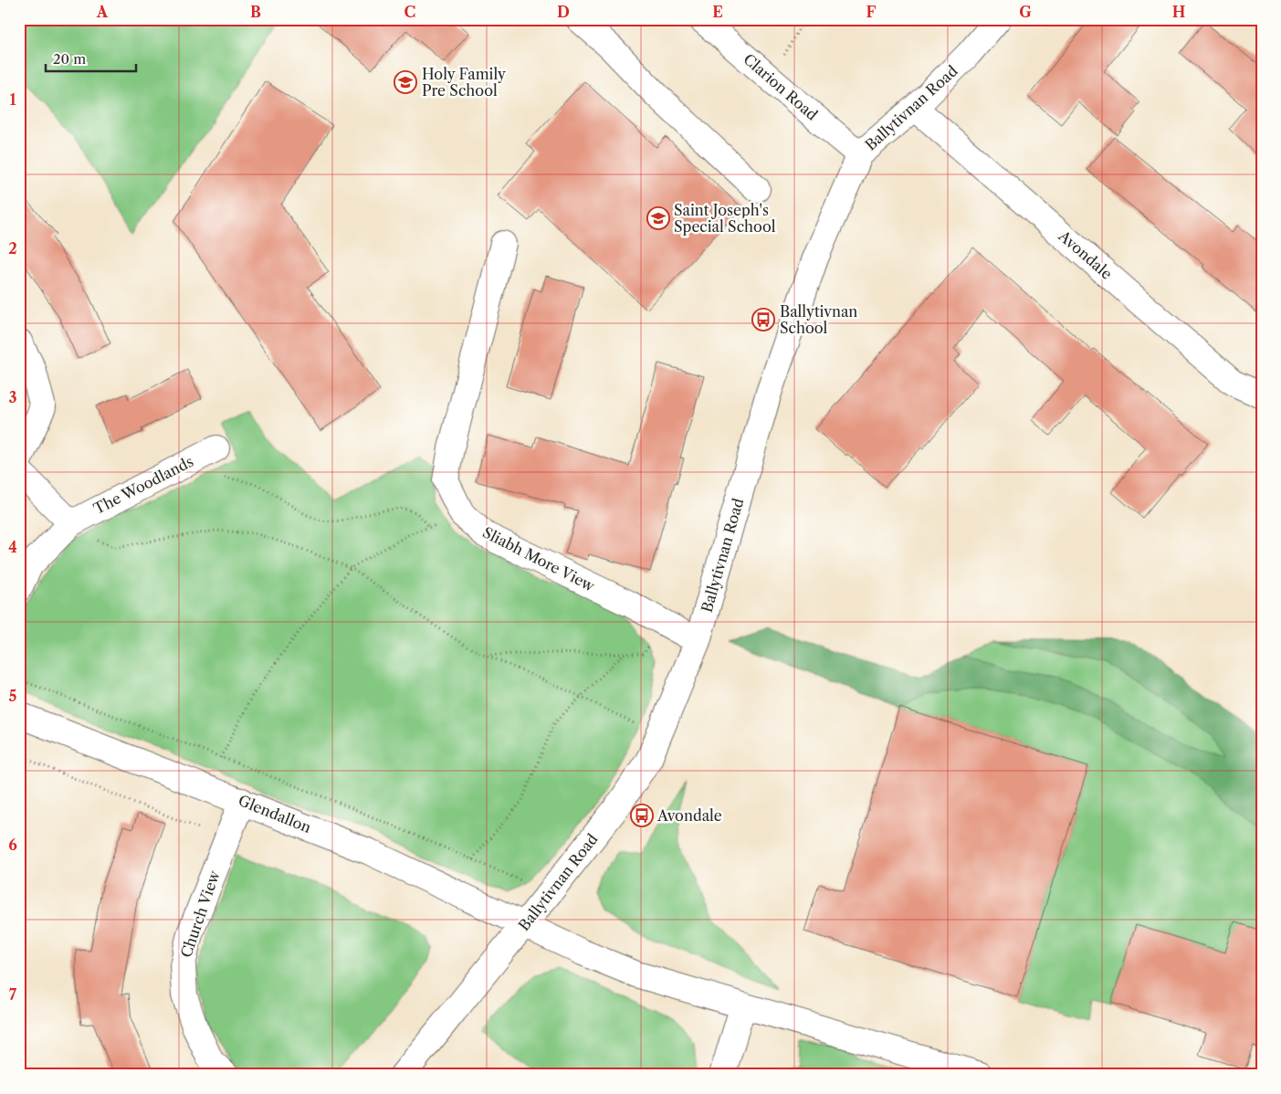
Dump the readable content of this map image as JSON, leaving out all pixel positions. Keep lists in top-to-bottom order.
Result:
{
  "streets": {
    "street": [
      "Clarion Road",
      "Ballytivnan Road",
      "Avondale",
      "The Woodlands",
      "Sliabh More View",
      "Glendallon",
      "Church View"
    ]
  },
  "crossings": [
    ["Clarion Road", "Ballytivnan Road"],
    ["Ballytivnan Road", "Avondale"],
    ["Ballytivnan Road", "Sliabh More View"],
    ["Ballytivnan Road", "Glendallon"],
    ["Glendallon", "Church View"]
  ],
  "places": {
    "school or university": ["Holy Family Pre School", "Saint Joseph's Special School"],
    "bus stop": ["Ballytivnan School", "Avondale"]
  },
  "scale_bar": "20 m",
  "grid": {
    "columns": [
      "A",
      "B",
      "C",
      "D",
      "E",
      "F",
      "G",
      "H"
    ],
    "rows": [
      "1",
      "2",
      "3",
      "4",
      "5",
      "6",
      "7"
    ]
  }
}
